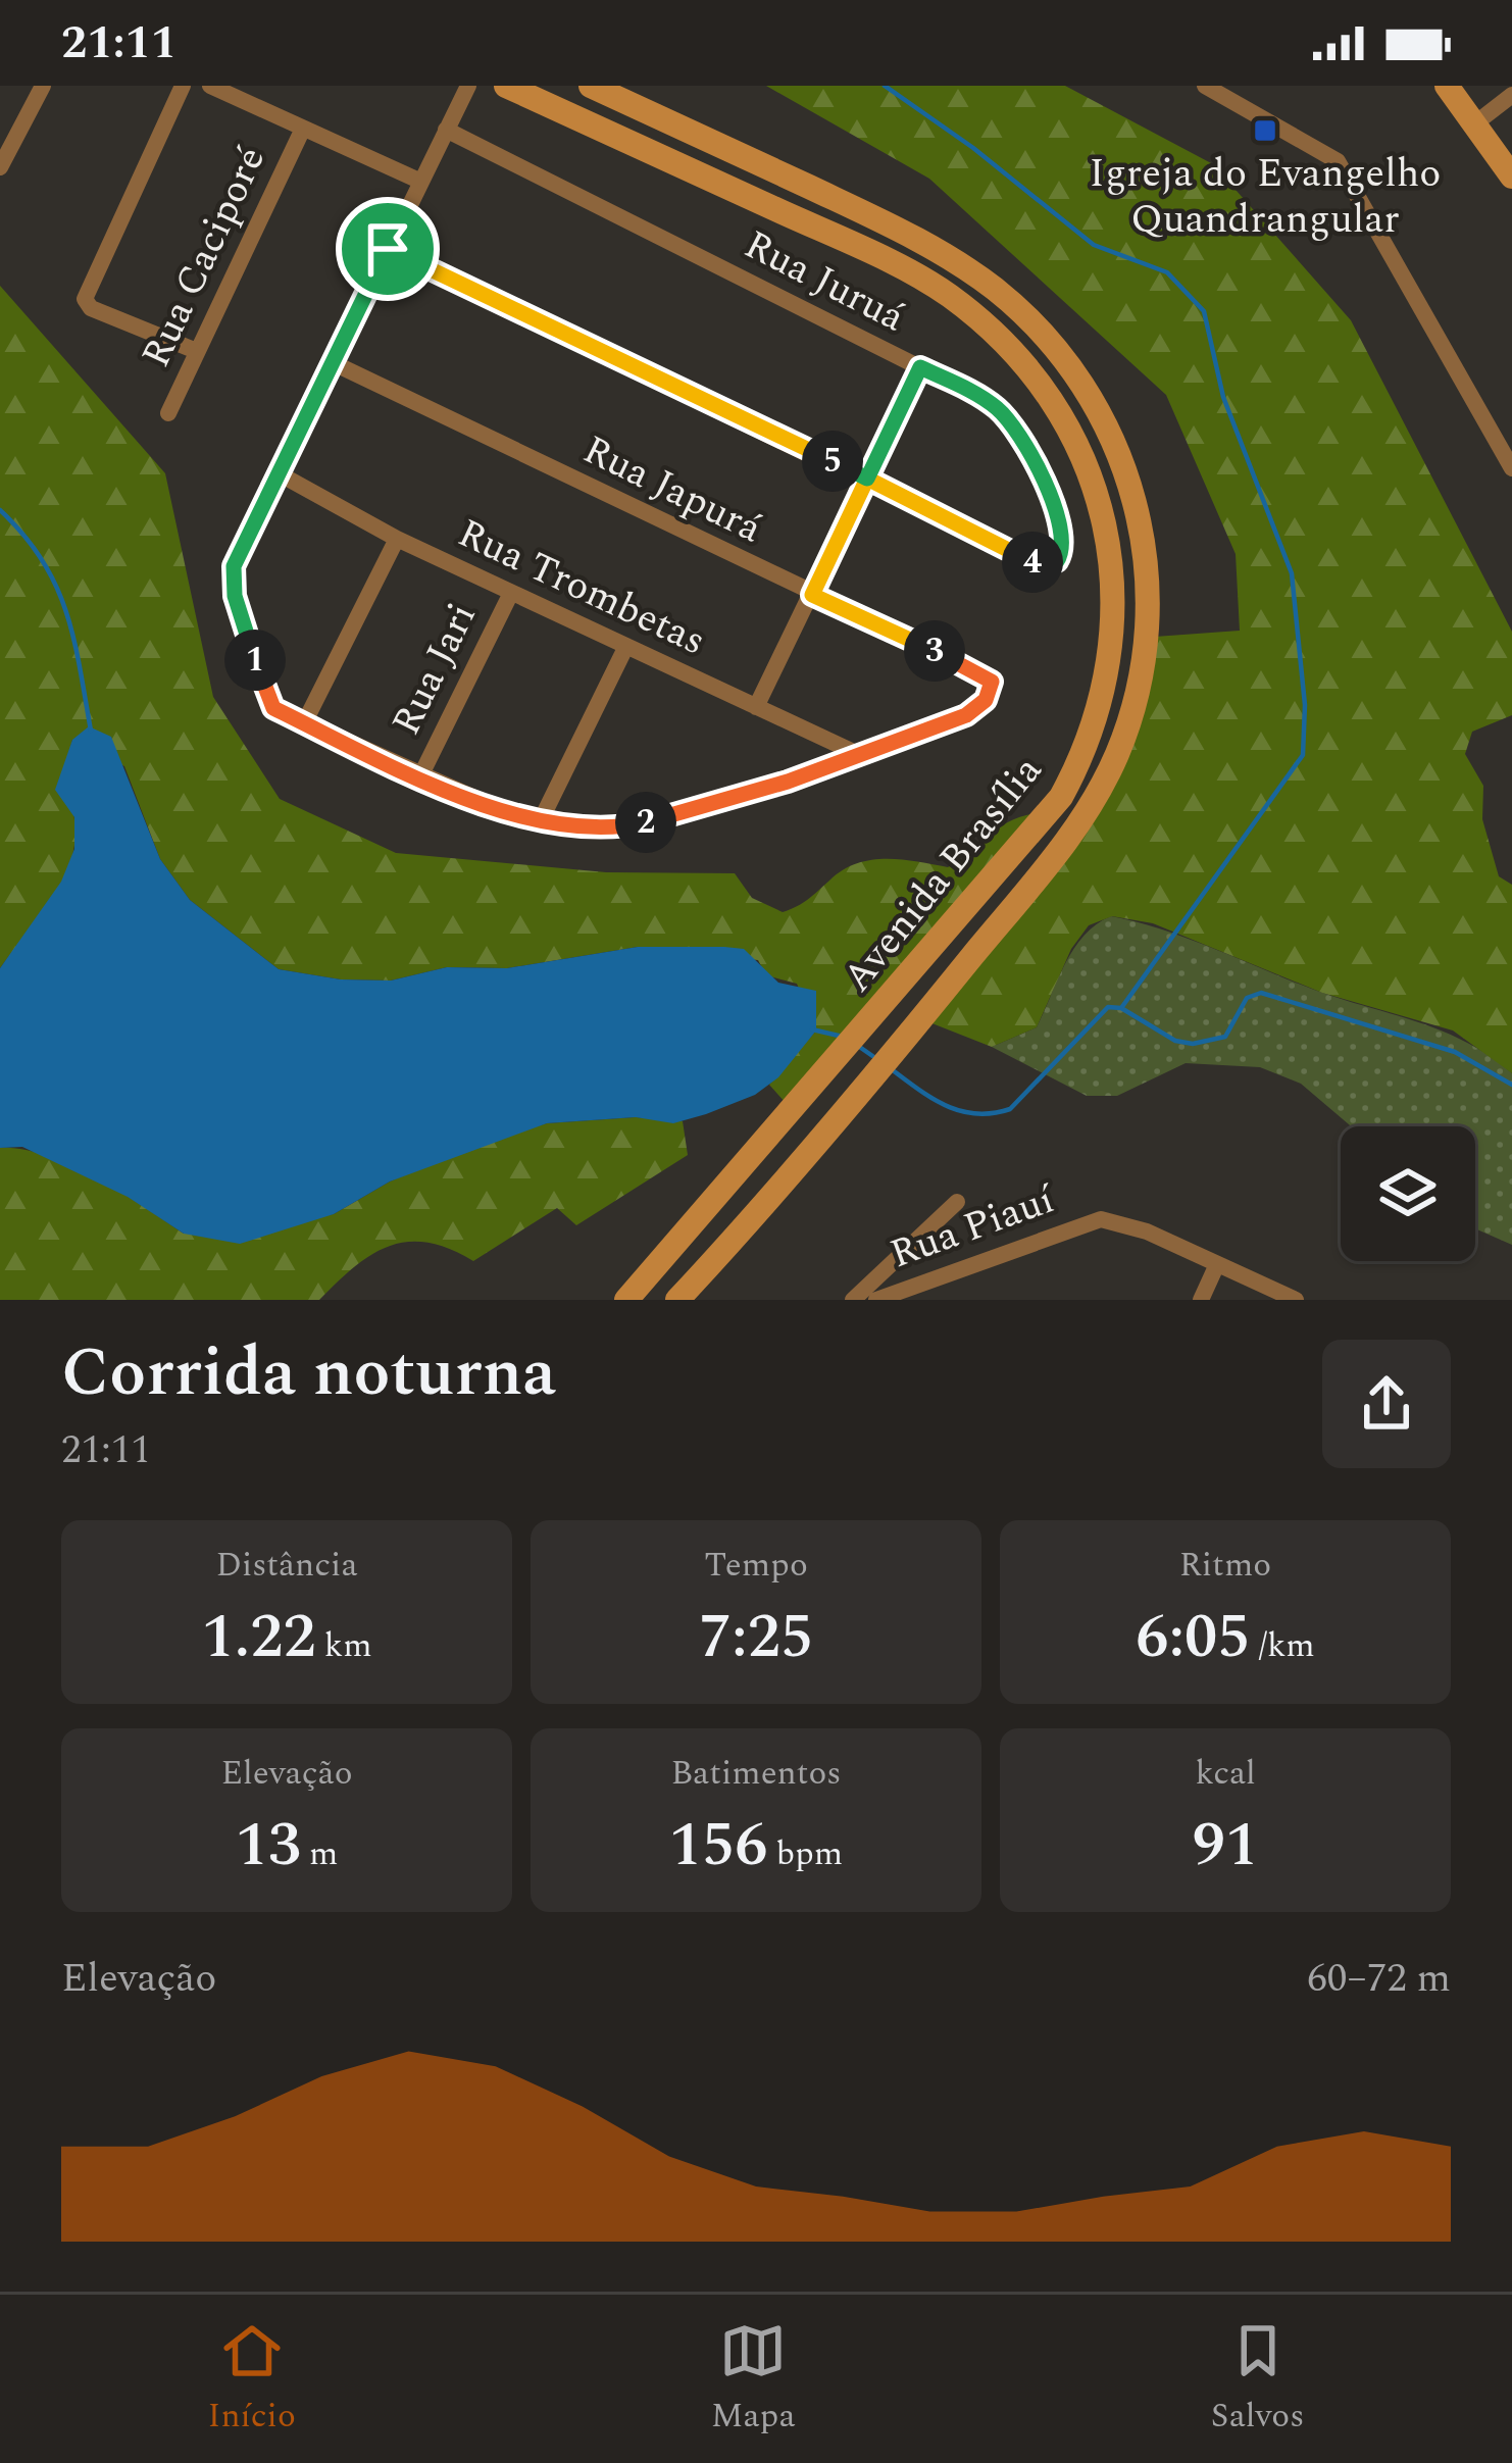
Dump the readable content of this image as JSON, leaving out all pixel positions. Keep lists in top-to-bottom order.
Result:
{
  "streets": {
    "street": [
      "Rua Caciporé",
      "Rua Juruá",
      "Rua Japurá",
      "Rua Trombetas",
      "Rua Jari",
      "Avenida Brasília",
      "Rua Piauí"
    ]
  },
  "crossings": [
    ["Rua Japurá", "Rua Trombetas"],
    ["Rua Trombetas", "Rua Jari"]
  ],
  "places": {
    "transit": ["Igreja do Evangelho Quandrangular"]
  },
  "page": {
    "status": "21:11",
    "pins": [
      "5",
      "4",
      "3",
      "1",
      "2"
    ],
    "heading": ["Corrida noturna", "21:11"],
    "stats": [
      ["Distância", "1.22 km"],
      ["Tempo", "7:25"],
      ["Ritmo", "6:05 /km"],
      ["Elevação", "13 m"],
      ["Batimentos", "156 bpm"],
      ["kcal", "91"]
    ],
    "chart": ["Elevação", "60–72 m"],
    "tabs": ["Início", "Mapa", "Salvos"]
  }
}
